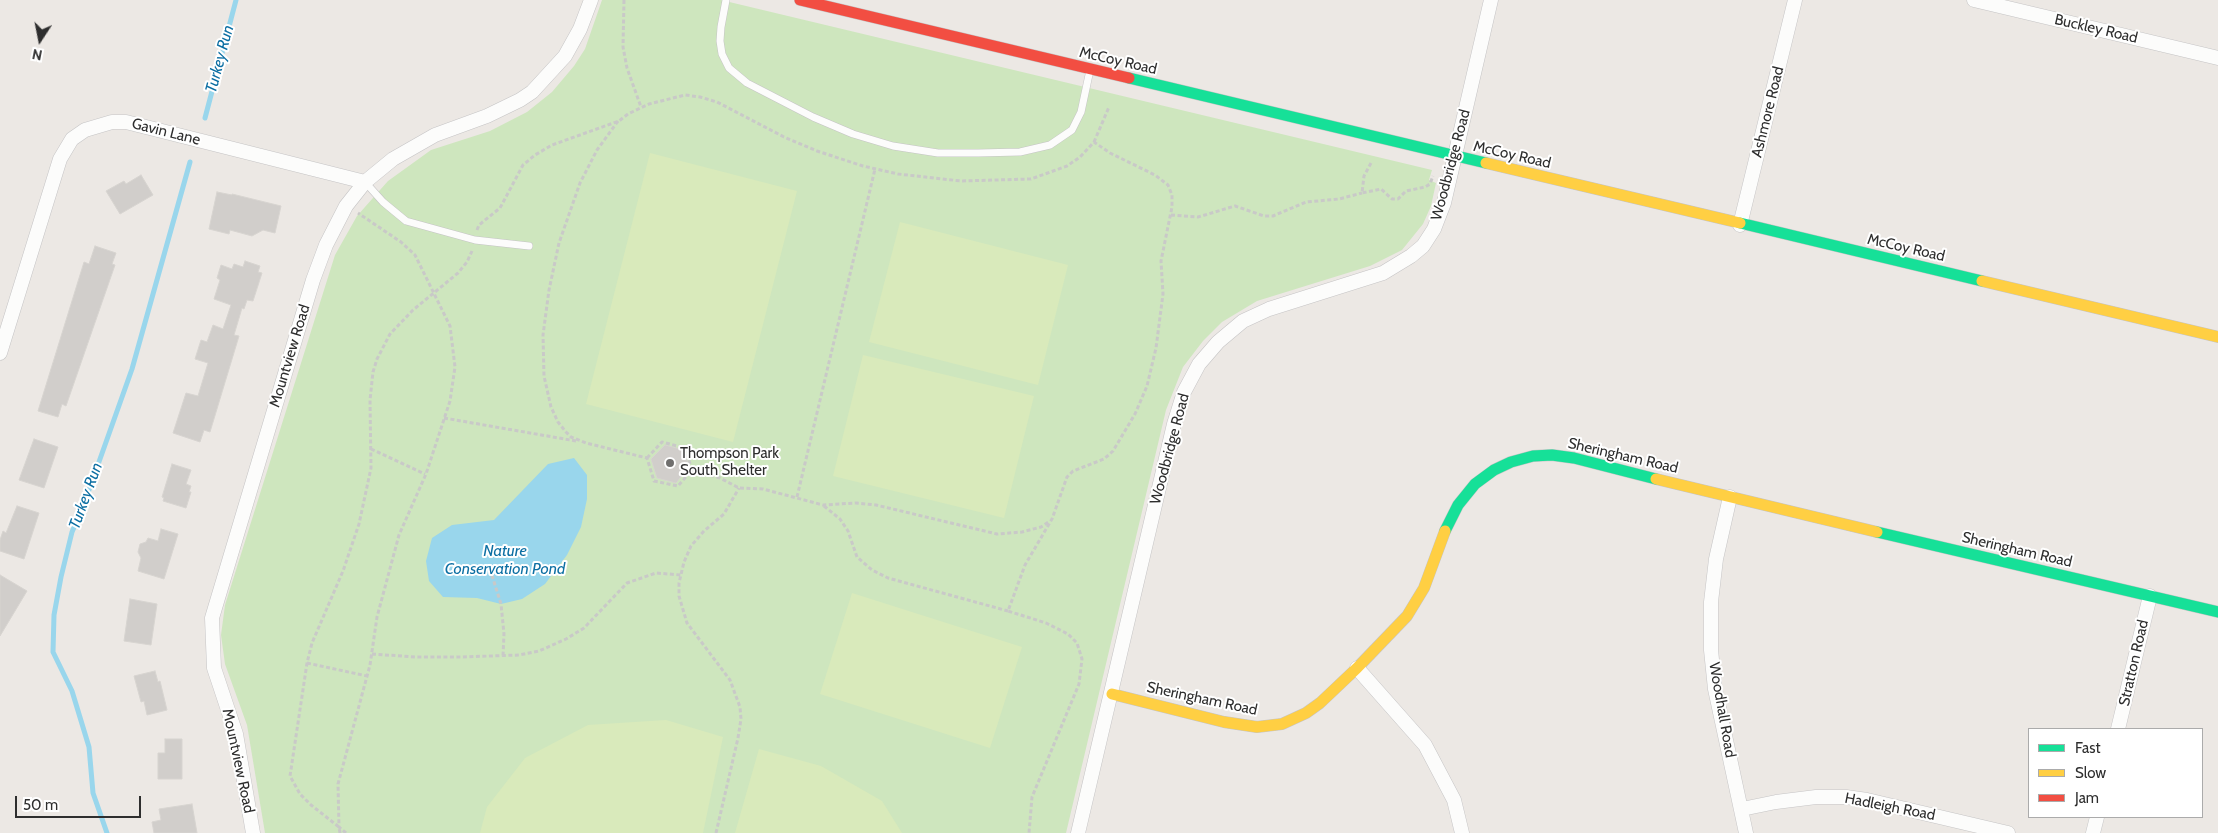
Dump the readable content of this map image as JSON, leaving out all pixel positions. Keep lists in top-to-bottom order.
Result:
{
  "streets": {
    "main road": ["McCoy Road", "Sheringham Road"],
    "street": [
      "Buckley Road",
      "Ashmore Road",
      "Gavin Lane",
      "Woodbridge Road",
      "Mountview Road",
      "Stratton Road",
      "Woodhall Road",
      "Hadleigh Road"
    ]
  },
  "crossings": [
    ["McCoy Road", "Ashmore Road"],
    ["McCoy Road", "Woodbridge Road"],
    ["Gavin Lane", "Mountview Road"],
    ["Woodbridge Road", "Sheringham Road"],
    ["Sheringham Road", "Stratton Road"],
    ["Sheringham Road", "Woodhall Road"],
    ["Woodhall Road", "Hadleigh Road"]
  ],
  "water": ["Turkey Run", "Nature Conservation Pond"],
  "places": ["Thompson Park South Shelter"],
  "legend": ["Fast", "Slow", "Jam"],
  "scale_bar": "50 m",
  "north": "bottom"
}
